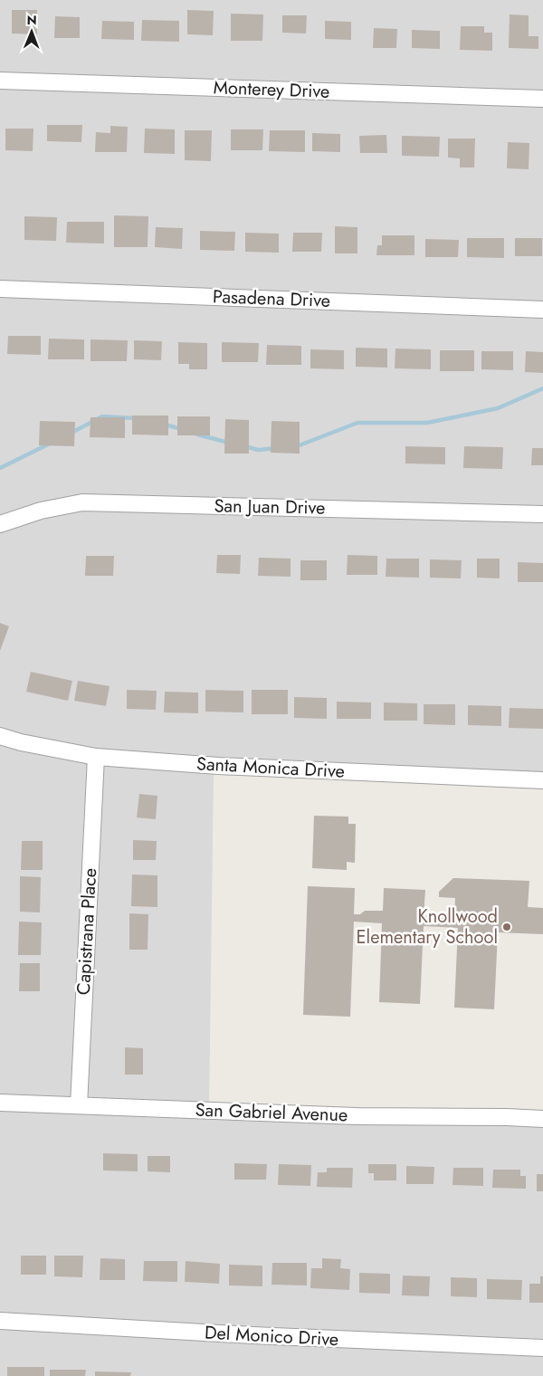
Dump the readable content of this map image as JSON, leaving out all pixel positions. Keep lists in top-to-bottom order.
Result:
{
  "streets": {
    "street": [
      "Monterey Drive",
      "Pasadena Drive",
      "San Juan Drive",
      "Santa Monica Drive",
      "Capistrana Place",
      "San Gabriel Avenue",
      "Del Monico Drive"
    ]
  },
  "crossings": [
    ["Santa Monica Drive", "Capistrana Place"],
    ["Capistrana Place", "San Gabriel Avenue"]
  ],
  "places": ["Knollwood Elementary School"],
  "north": "top"
}
